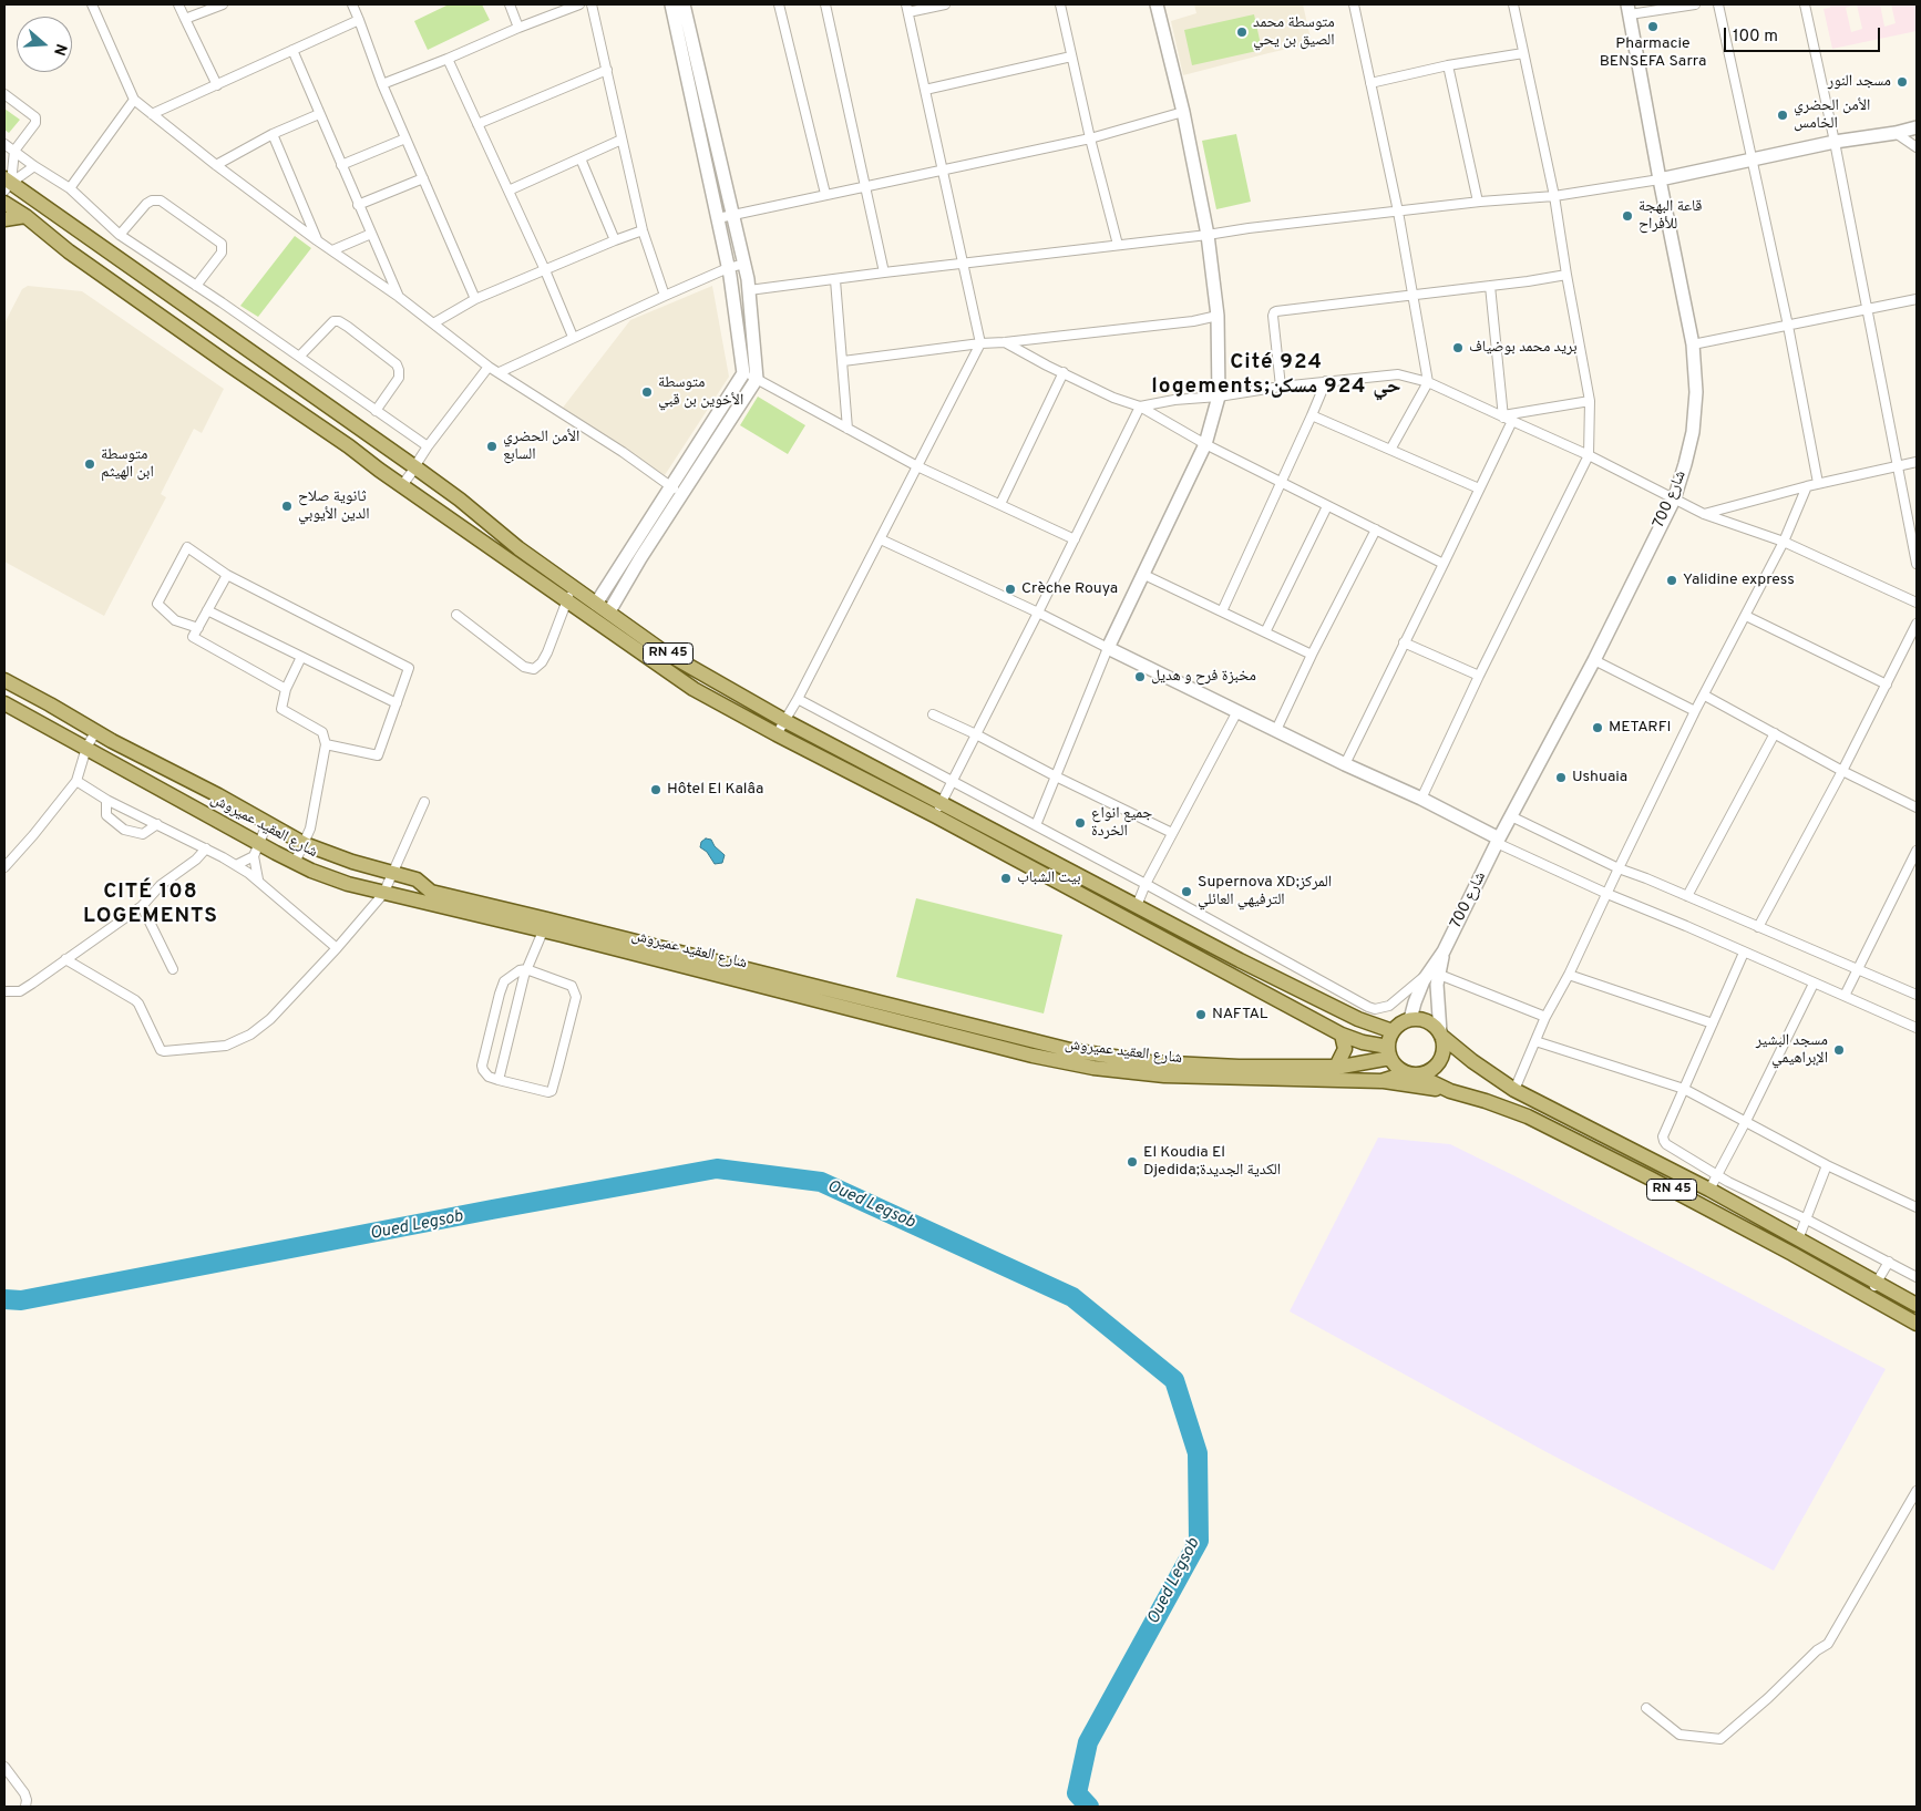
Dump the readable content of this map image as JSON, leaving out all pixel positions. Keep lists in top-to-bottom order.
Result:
{
  "streets": {
    "main road": ["شارع 700", "RN 45", "شارع العقيد عميروش"]
  },
  "crossings": [
    ["RN 45", "شارع العقيد عميروش"]
  ],
  "districts": ["Cité 924 logements;حي 924 مسكن", "CITÉ 108 LOGEMENTS"],
  "water": ["Oued Legsob"],
  "places": [
    "Pharmacie BENSEFA Sarra",
    "متوسطة محمد الصيق بن يحي",
    "مسجد النور",
    "الأمن الحضري الخامس",
    "قاعة البهجة للأفراح",
    "بريد محمد بوضياف",
    "متوسطة الأخوين بن قبي",
    "الأمن الحضري السابع",
    "متوسطة ابن الهيثم",
    "ثانوية صلاح الدين الأيوبي",
    "Yalidine express",
    "Crèche Rouya",
    "مخبزة فرح و هديل",
    "METARFI",
    "Ushuaia",
    "Hôtel El Kalâa",
    "جميع انواع الخردة",
    "بيت الشباب",
    "Supernova XD;المركز الترفيهي العائلي",
    "NAFTAL",
    "مسجد البشير الإبراهيمي",
    "El Koudia El Djedida;الكدية الجديدة"
  ],
  "scale_bar": "100 m",
  "north": "right"
}
